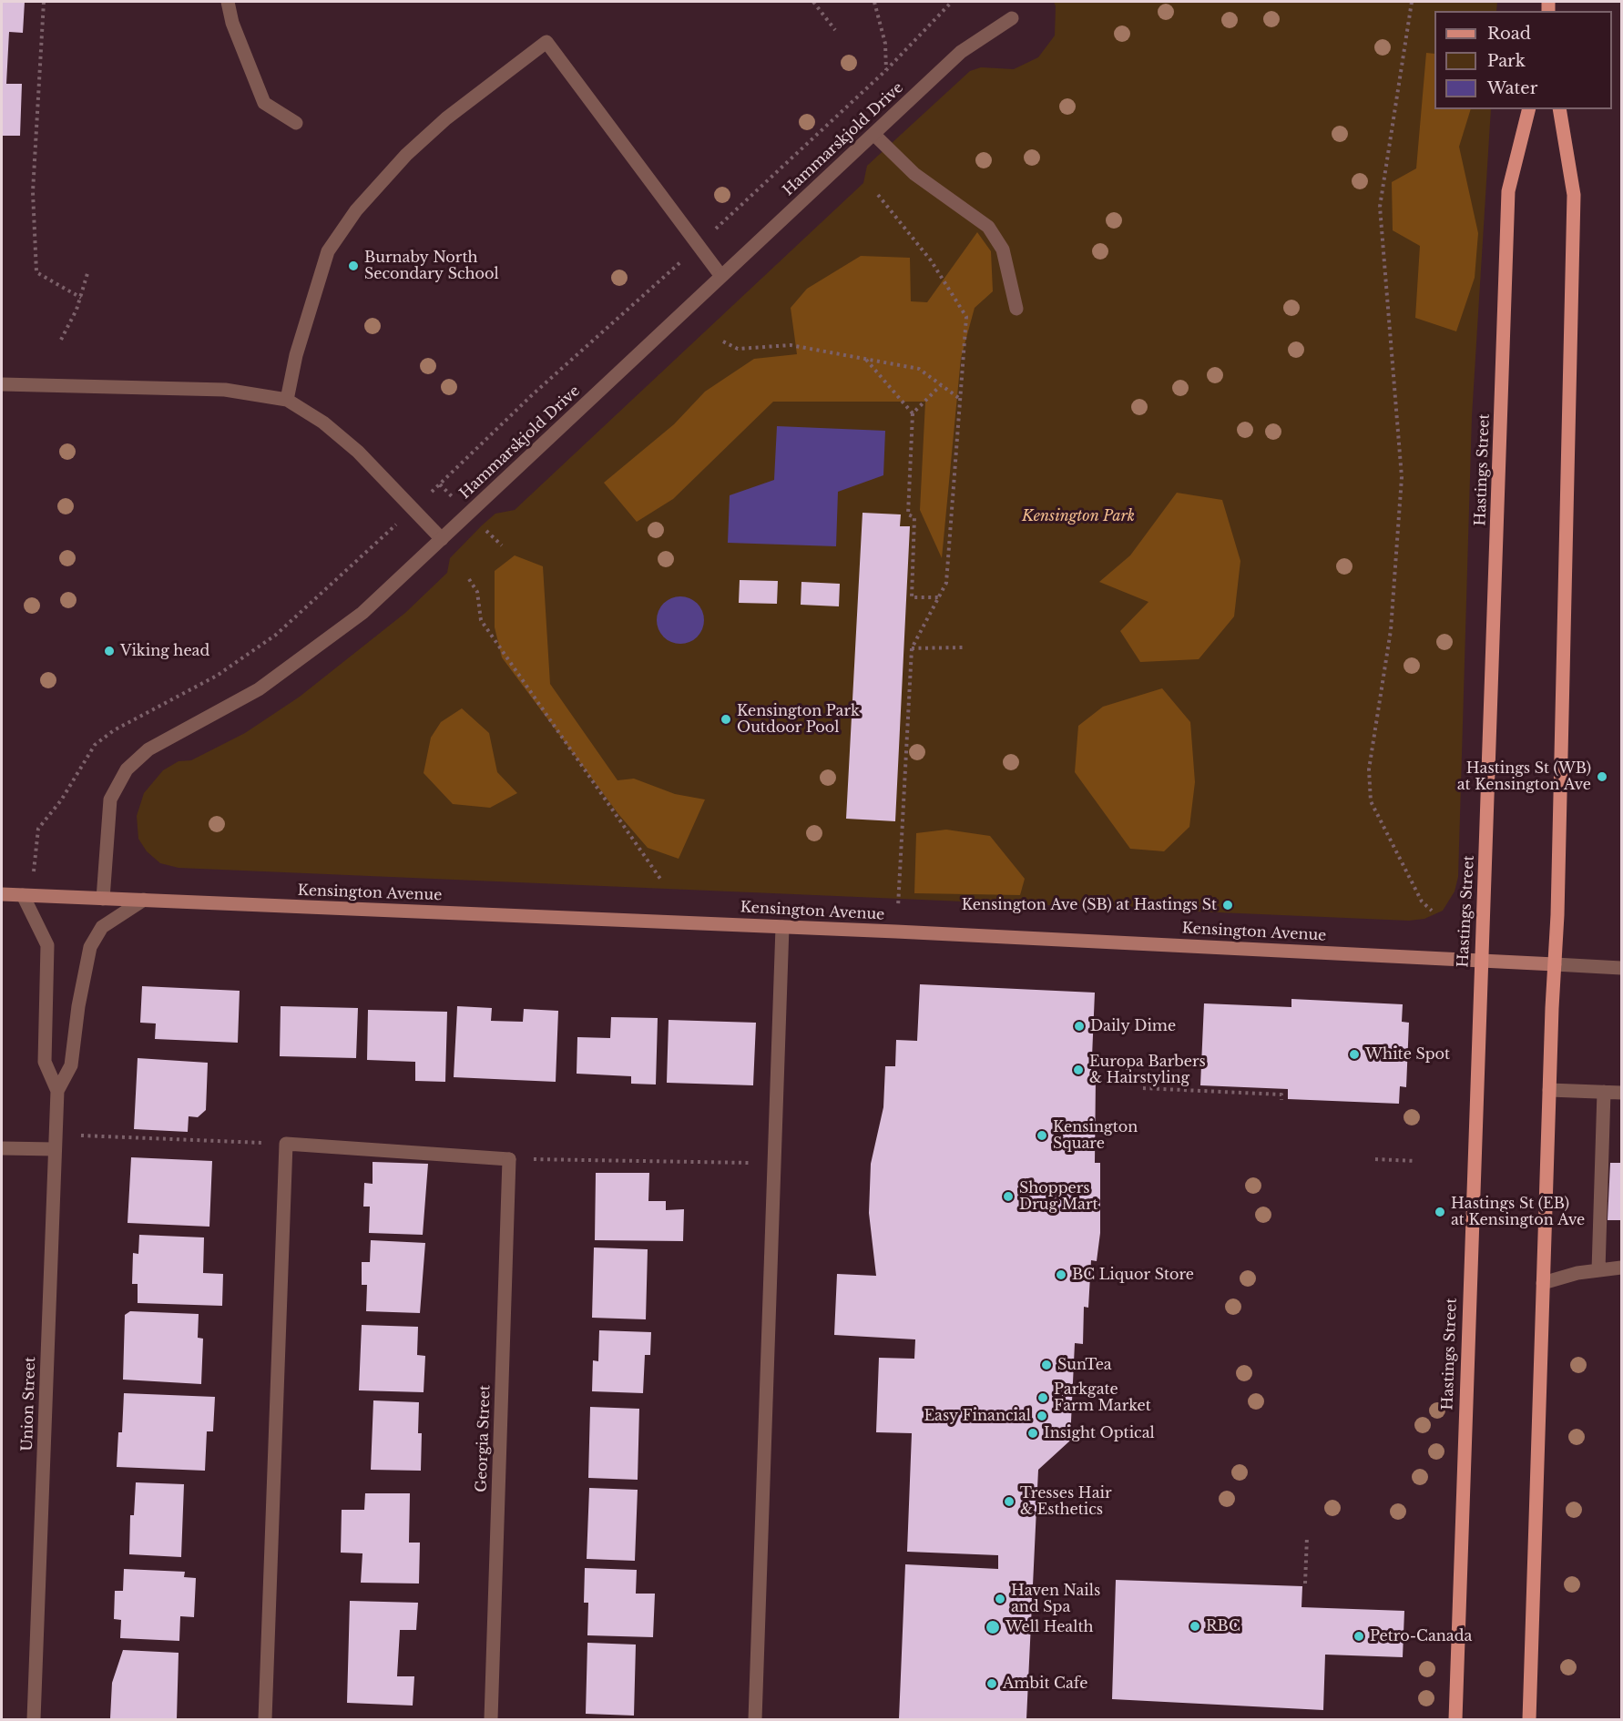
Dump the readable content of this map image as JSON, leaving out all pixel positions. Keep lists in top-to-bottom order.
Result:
{
  "streets": {
    "main road": ["Hastings Street"],
    "street": [
      "Hammarskjold Drive",
      "Kensington Avenue",
      "Union Street",
      "Georgia Street"
    ]
  },
  "crossings": [
    ["Hammarskjold Drive", "Kensington Avenue"],
    ["Hastings Street", "Kensington Avenue"],
    ["Kensington Avenue", "Union Street"]
  ],
  "parks": ["Kensington Park"],
  "places": [
    "Burnaby North Secondary School",
    "Viking head",
    "Kensington Park Outdoor Pool",
    "Hastings St (WB) at Kensington Ave",
    "Kensington Ave (SB) at Hastings St",
    "Daily Dime",
    "White Spot",
    "Europa Barbers & Hairstyling",
    "Kensington Square",
    "Shoppers Drug Mart",
    "Hastings St (EB) at Kensington Ave",
    "BC Liquor Store",
    "SunTea",
    "Parkgate Farm Market",
    "Easy Financial",
    "Insight Optical",
    "Tresses Hair & Esthetics",
    "Haven Nails and Spa",
    "RBC",
    "Well Health",
    "Petro-Canada",
    "Ambit Cafe"
  ],
  "legend": ["Road", "Park", "Water"]
}
